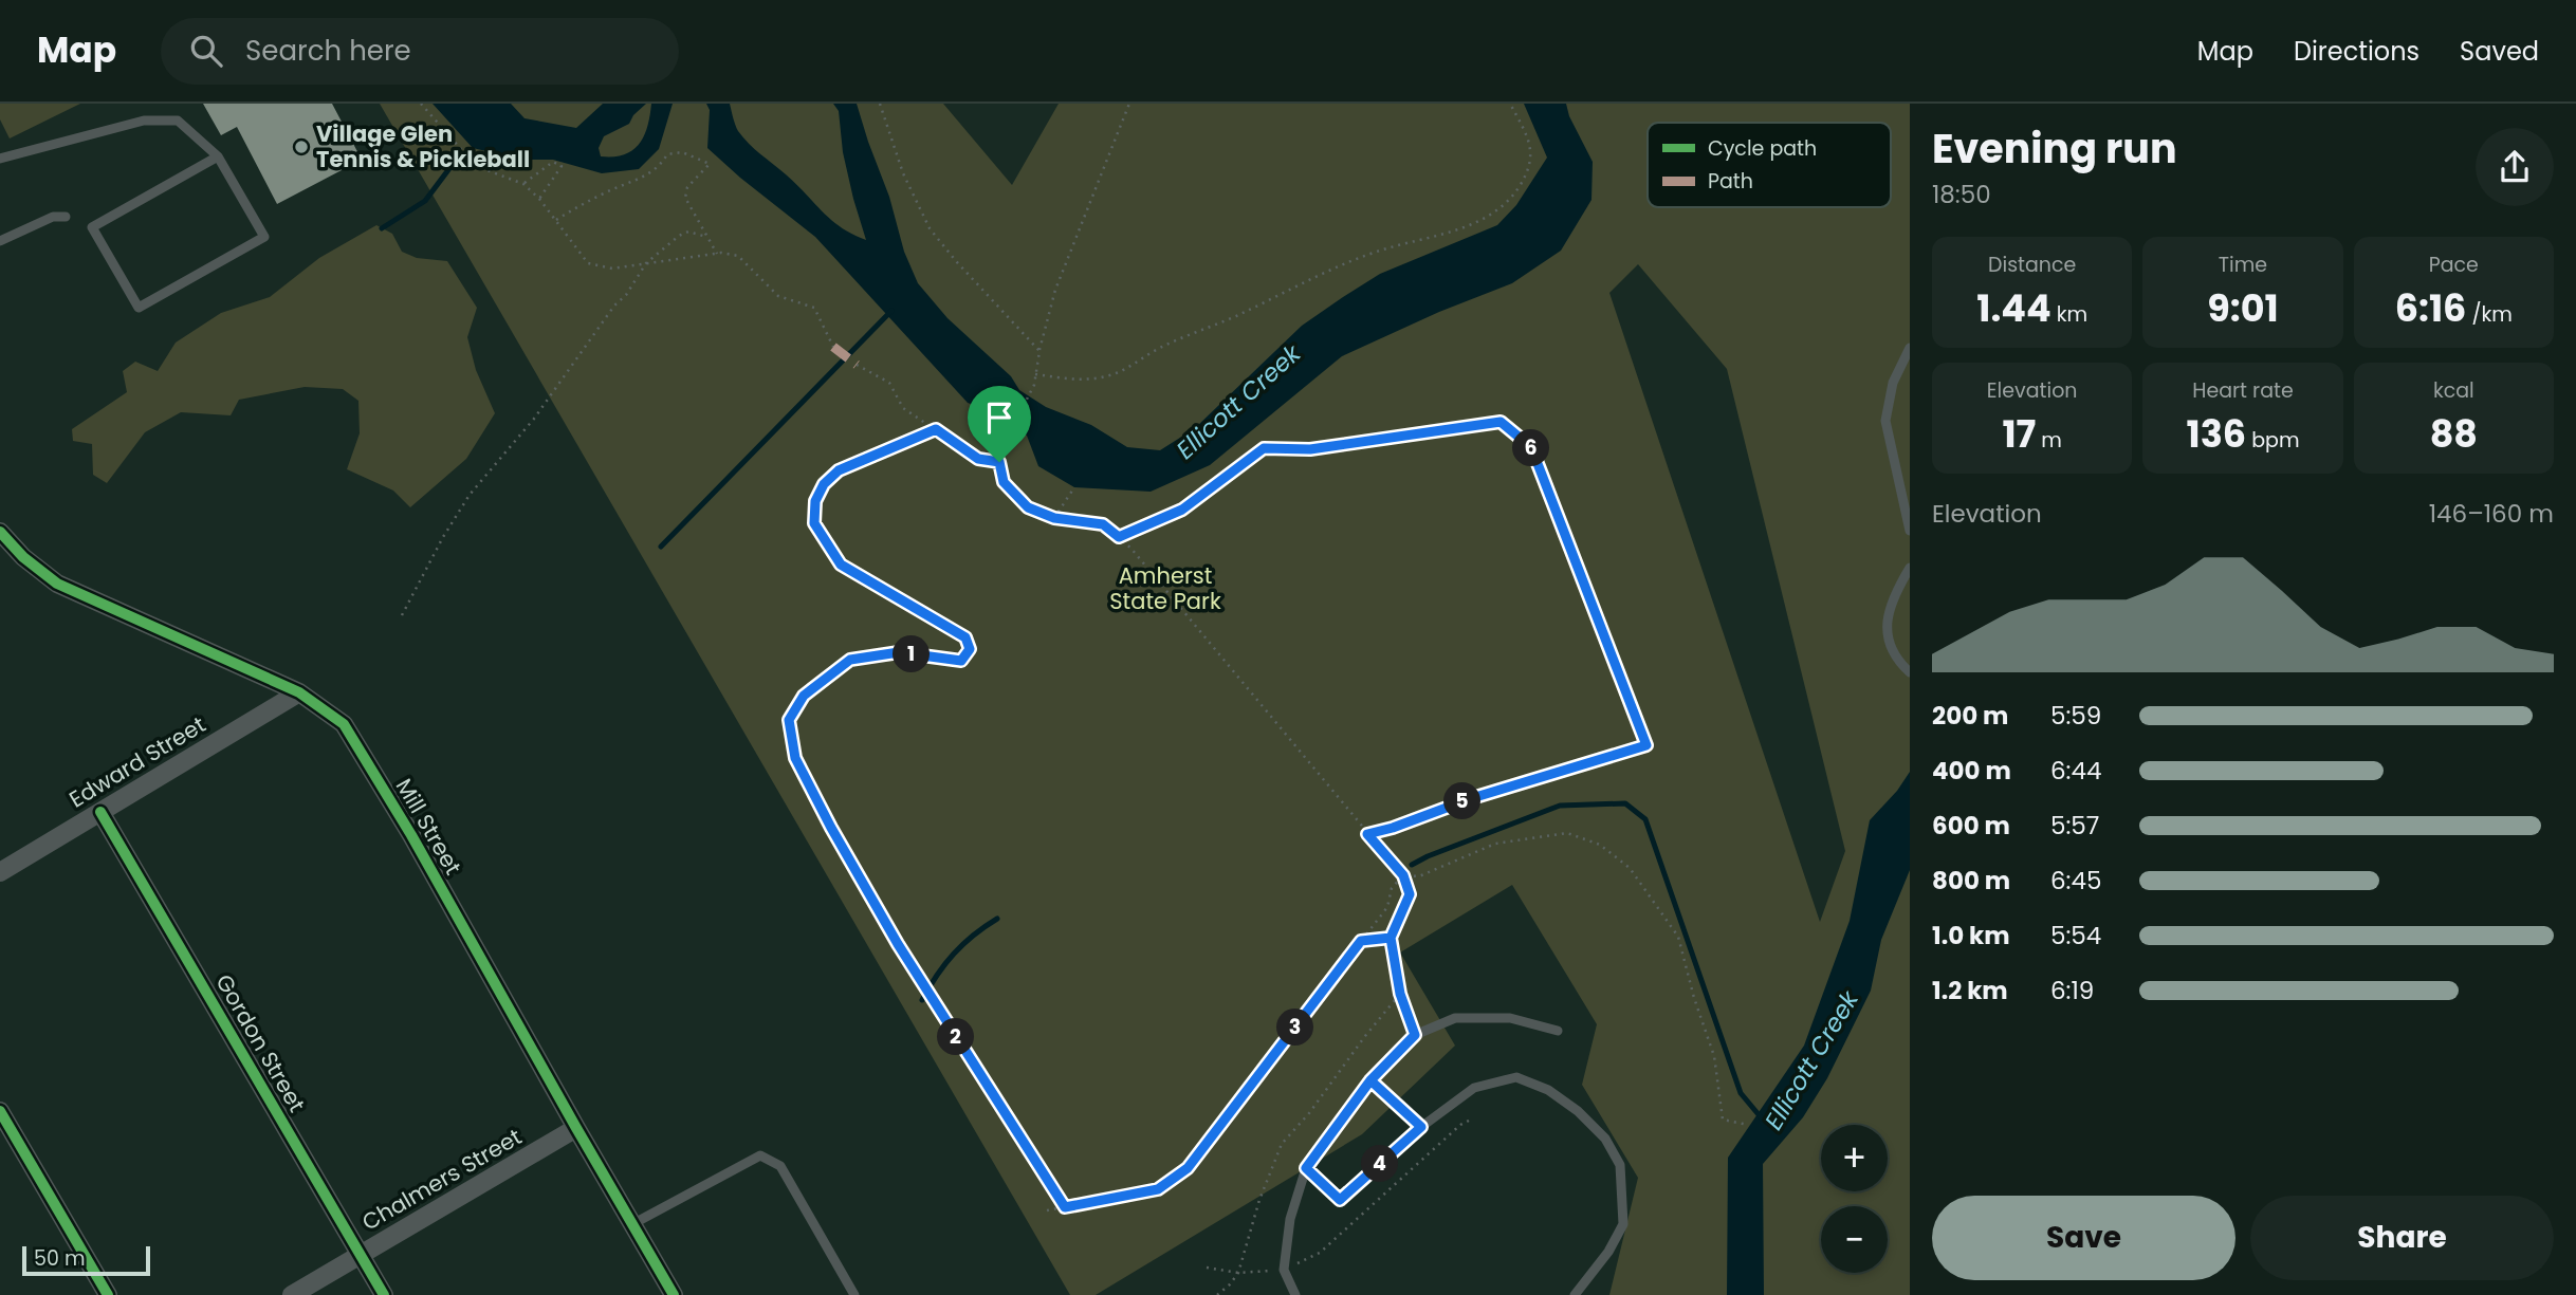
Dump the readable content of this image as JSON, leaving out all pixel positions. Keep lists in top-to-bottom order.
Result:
{
  "streets": {
    "street": [
      "Edward Street",
      "Mill Street",
      "Gordon Street",
      "Chalmers Street"
    ]
  },
  "crossings": [
    ["Edward Street", "Mill Street"],
    ["Edward Street", "Gordon Street"],
    ["Mill Street", "Chalmers Street"],
    ["Gordon Street", "Chalmers Street"]
  ],
  "water": ["Ellicott Creek"],
  "parks": ["Amherst State Park"],
  "places": ["Village Glen Tennis & Pickleball"],
  "legend": ["Cycle path", "Path"],
  "scale_bar": "50 m",
  "page": {
    "header": "Map",
    "search": "Search here",
    "nav": ["Map", "Directions", "Saved"],
    "heading": ["Evening run", "18:50"],
    "stats": [
      ["Distance", "1.44 km"],
      ["Time", "9:01"],
      ["Pace", "6:16 /km"],
      ["Elevation", "17 m"],
      ["Heart rate", "136 bpm"],
      ["kcal", "88"]
    ],
    "pins": [
      "6",
      "1",
      "5",
      "3",
      "2",
      "4"
    ],
    "chart": ["Elevation", "146–160 m"],
    "list": [
      {
        "name": "200 m",
        "note": "5:59"
      },
      {
        "name": "400 m",
        "note": "6:44"
      },
      {
        "name": "600 m",
        "note": "5:57"
      },
      {
        "name": "800 m",
        "note": "6:45"
      },
      {
        "name": "1.0 km",
        "note": "5:54"
      },
      {
        "name": "1.2 km",
        "note": "6:19"
      }
    ],
    "map_buttons": ["+", "−"],
    "buttons": ["Save", "Share"],
    "scale": "50 m"
  }
}
